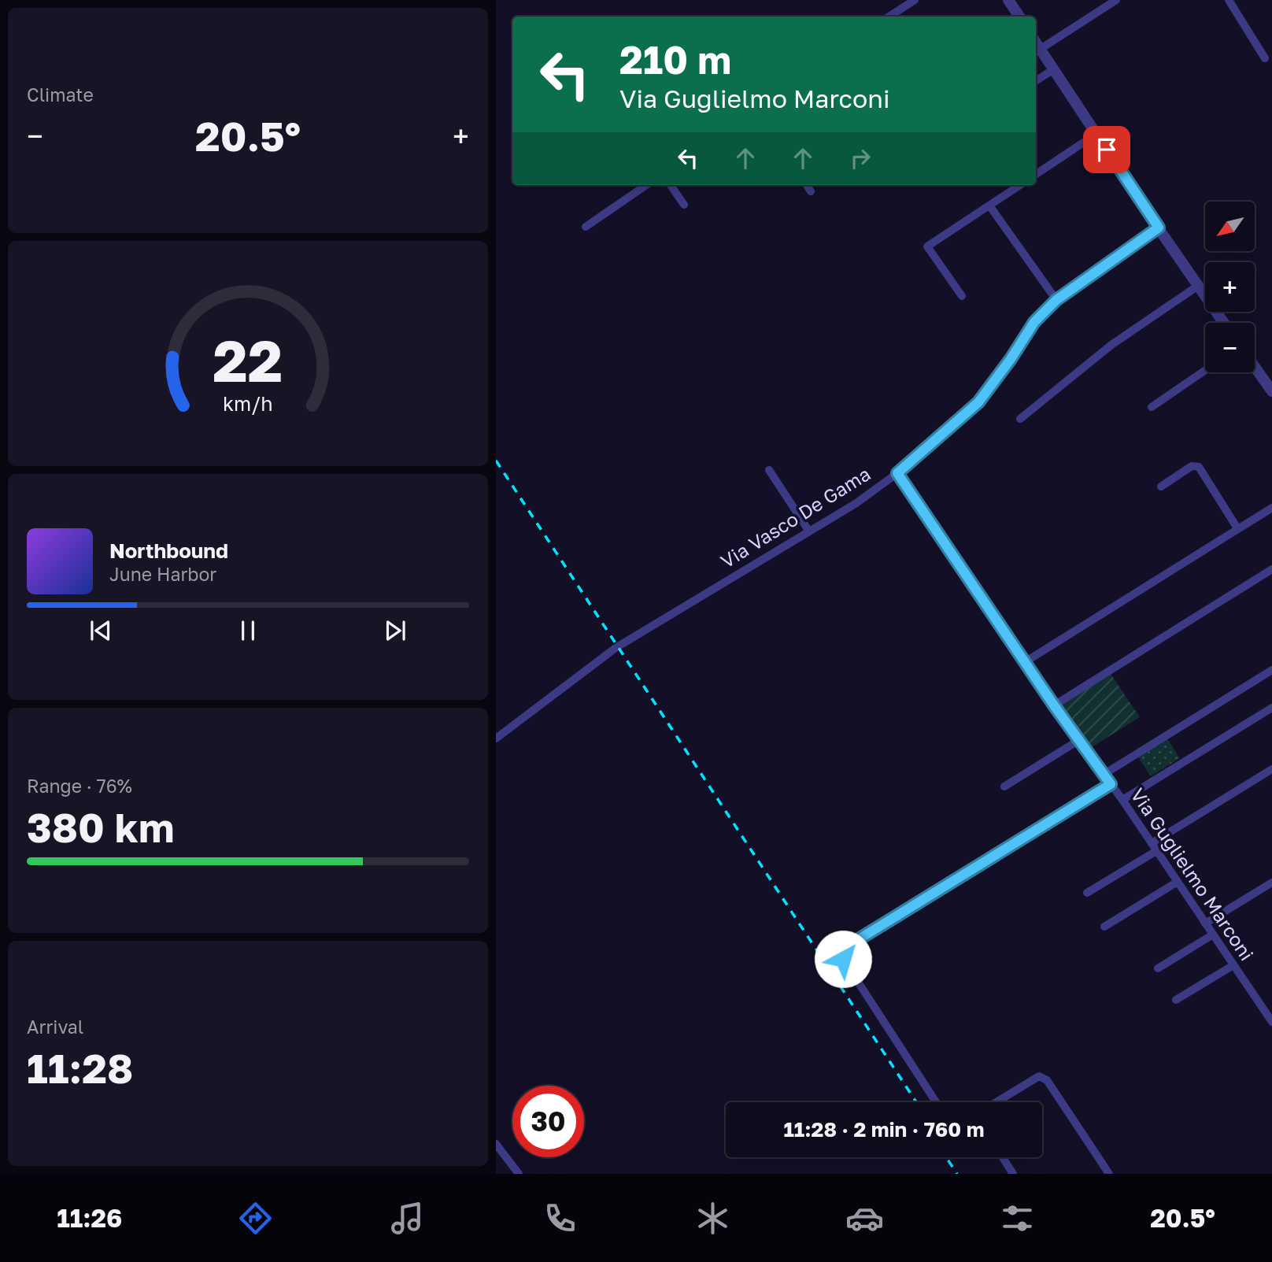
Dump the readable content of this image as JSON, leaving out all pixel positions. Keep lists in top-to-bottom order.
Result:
{
  "streets": {
    "street": ["Via Vasco De Gama", "Via Guglielmo Marconi"]
  },
  "crossings": [
    ["Via Vasco De Gama", "Via Guglielmo Marconi"]
  ],
  "north": "bottom left",
  "page": {
    "tile": [
      "Climate",
      ["Range · 76%", "380 km"],
      ["Arrival", "11:28"]
    ],
    "turn": ["210 m", "Via Guglielmo Marconi"],
    "heat": ["−", "20.5°", "+"],
    "map_buttons": ["+", "−"],
    "song": ["Northbound", "June Harbor"],
    "limit": "30",
    "trip": "11:28 · 2 min · 760 m",
    "tabs": ["11:26", "20.5°"],
    "gauge": ["22", "km/h"]
  }
}
